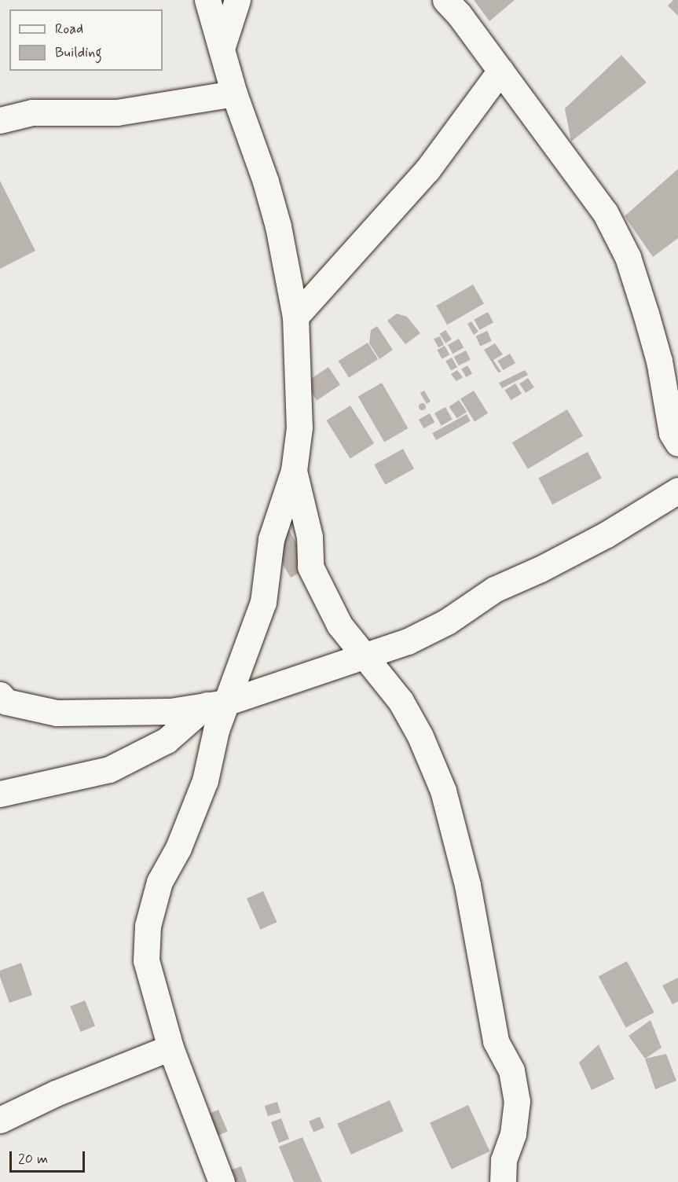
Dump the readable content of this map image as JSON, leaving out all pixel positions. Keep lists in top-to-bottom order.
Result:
{
  "legend": ["Road", "Building"],
  "scale_bar": "20 m"
}
